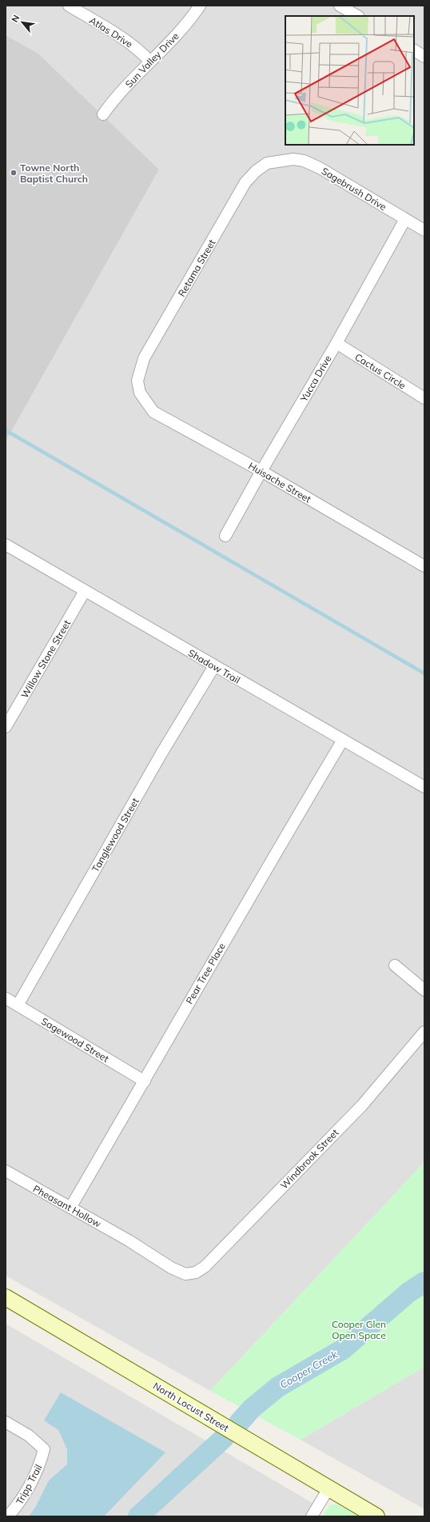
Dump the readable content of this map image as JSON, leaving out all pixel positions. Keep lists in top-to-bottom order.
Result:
{
  "streets": {
    "main road": ["North Locust Street"],
    "street": [
      "Atlas Drive",
      "Sun Valley Drive",
      "Sagebrush Drive",
      "Retama Street",
      "Cactus Circle",
      "Yucca Drive",
      "Huisache Street",
      "Willow Stone Street",
      "Shadow Trail",
      "Tanglewood Street",
      "Pear Tree Place",
      "Sagewood Street",
      "Windbrook Street",
      "Pheasant Hollow",
      "Tripp Trail"
    ]
  },
  "crossings": [
    ["Atlas Drive", "Sun Valley Drive"],
    ["Sagebrush Drive", "Retama Street"],
    ["Sagebrush Drive", "Yucca Drive"],
    ["Retama Street", "Huisache Street"],
    ["Cactus Circle", "Yucca Drive"],
    ["Yucca Drive", "Huisache Street"],
    ["Willow Stone Street", "Shadow Trail"],
    ["Shadow Trail", "Tanglewood Street"],
    ["Shadow Trail", "Pear Tree Place"],
    ["Tanglewood Street", "Sagewood Street"],
    ["Pear Tree Place", "Sagewood Street"],
    ["Pear Tree Place", "Pheasant Hollow"],
    ["Windbrook Street", "Pheasant Hollow"]
  ],
  "water": ["Cooper Creek"],
  "parks": ["Cooper Glen Open Space"],
  "places": ["Towne North Baptist Church"],
  "north": "top left"
}
